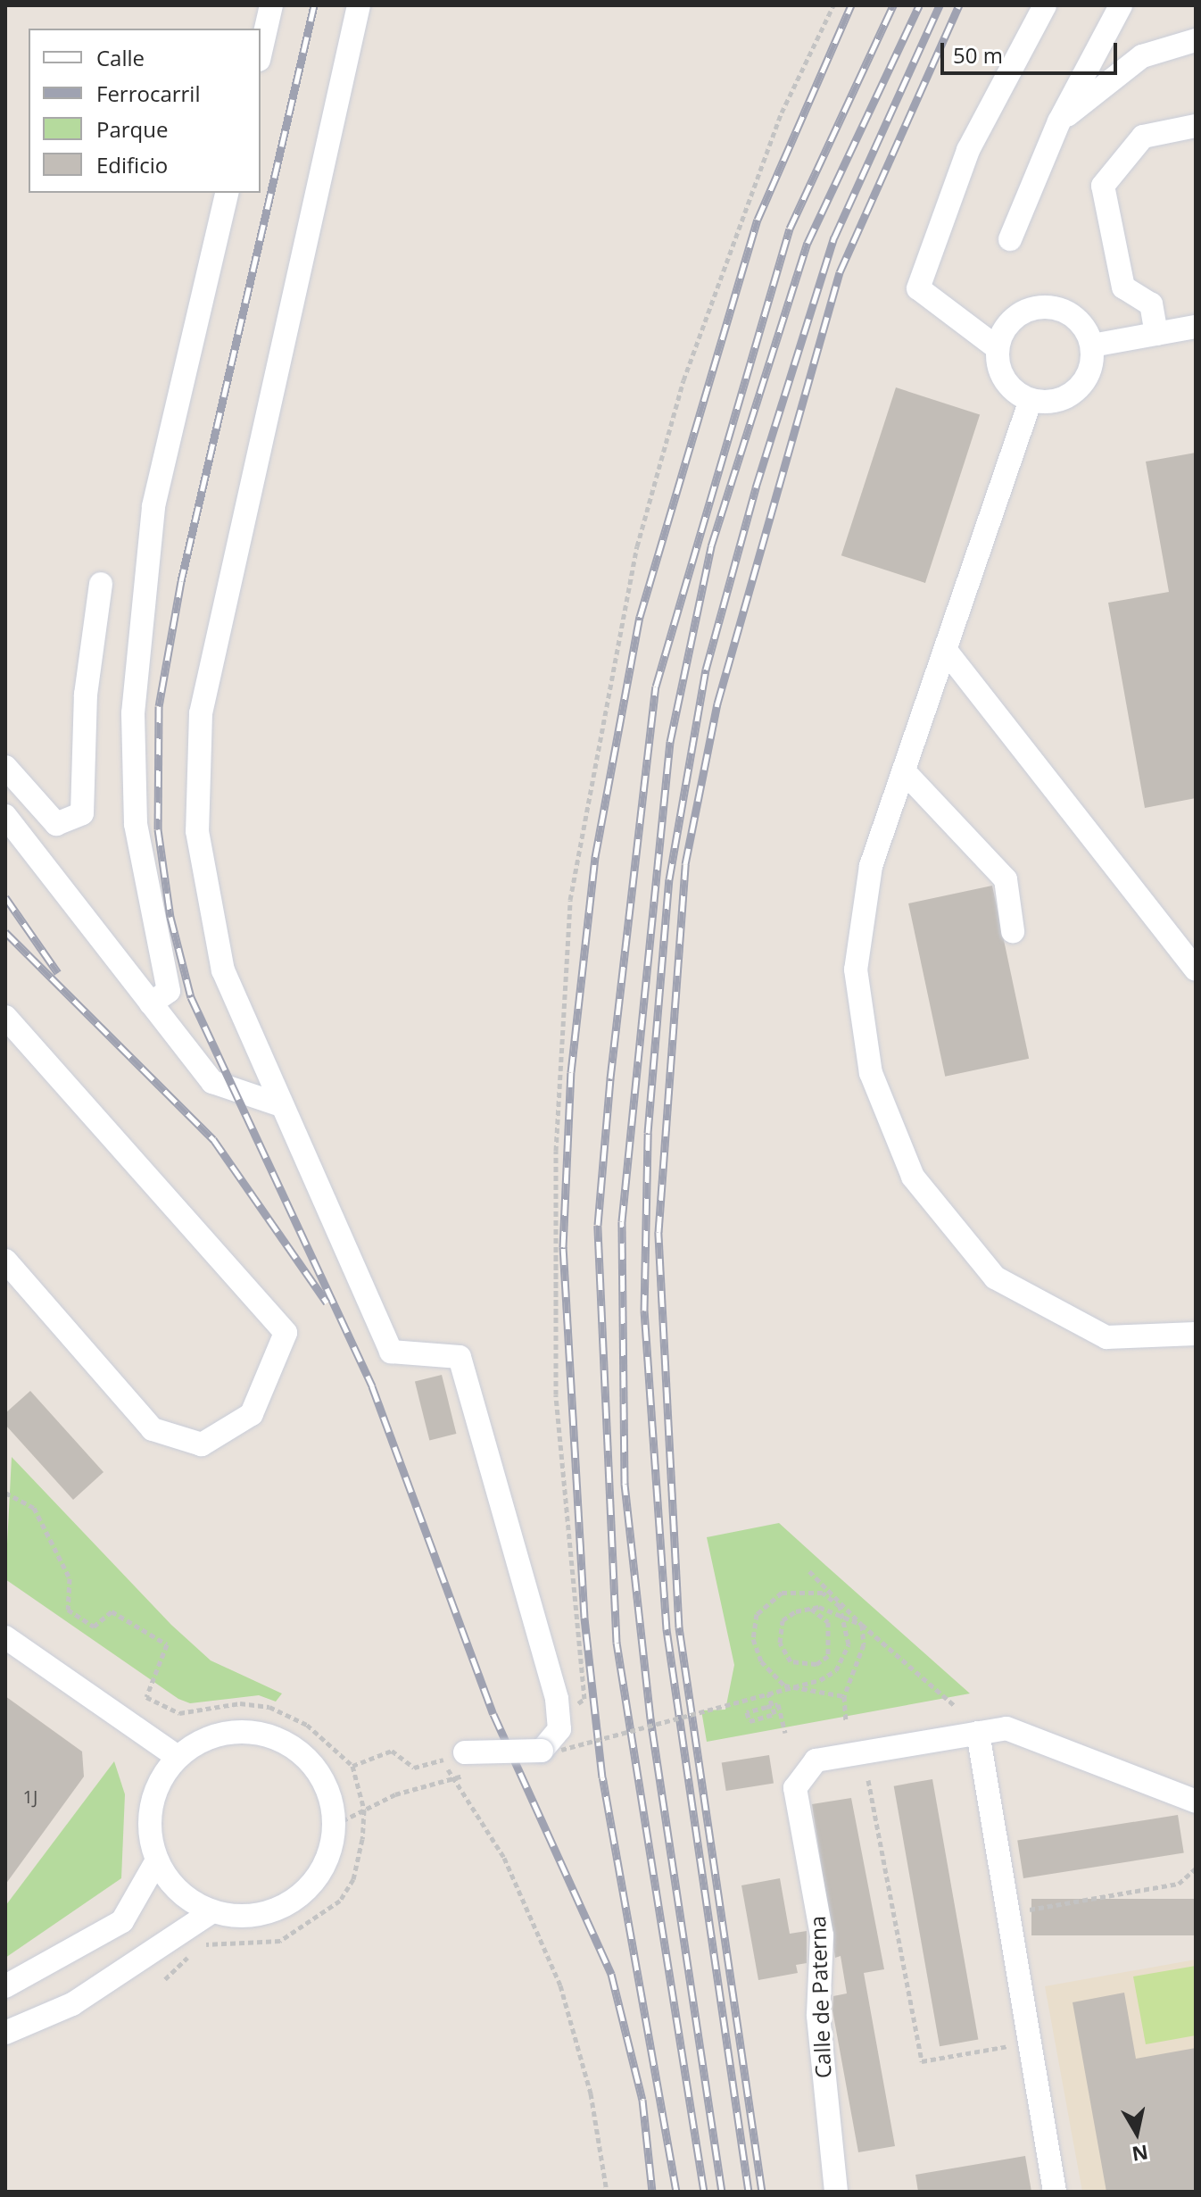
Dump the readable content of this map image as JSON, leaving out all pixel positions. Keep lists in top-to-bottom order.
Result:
{
  "streets": {
    "street": ["Calle de Paterna"]
  },
  "house_numbers": ["1J"],
  "legend": [
    "Calle",
    "Ferrocarril",
    "Parque",
    "Edificio"
  ],
  "scale_bar": "50 m",
  "north": "bottom"
}
